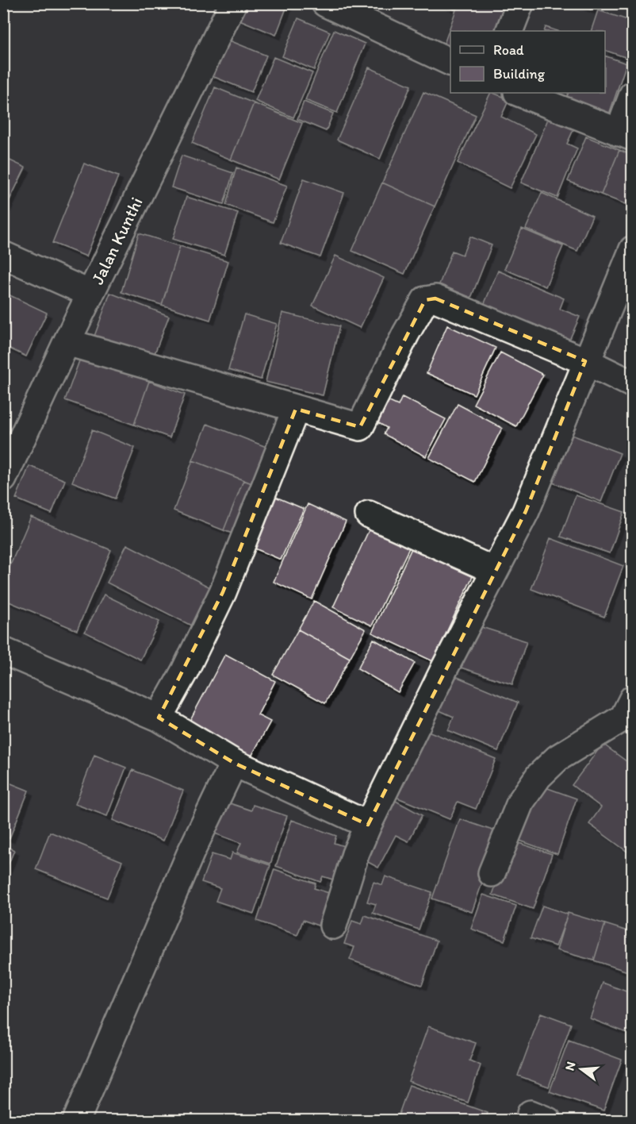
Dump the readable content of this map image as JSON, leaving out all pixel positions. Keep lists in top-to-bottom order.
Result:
{
  "streets": {
    "street": ["Jalan Kunthi"]
  },
  "legend": ["Road", "Building"],
  "north": "left"
}
